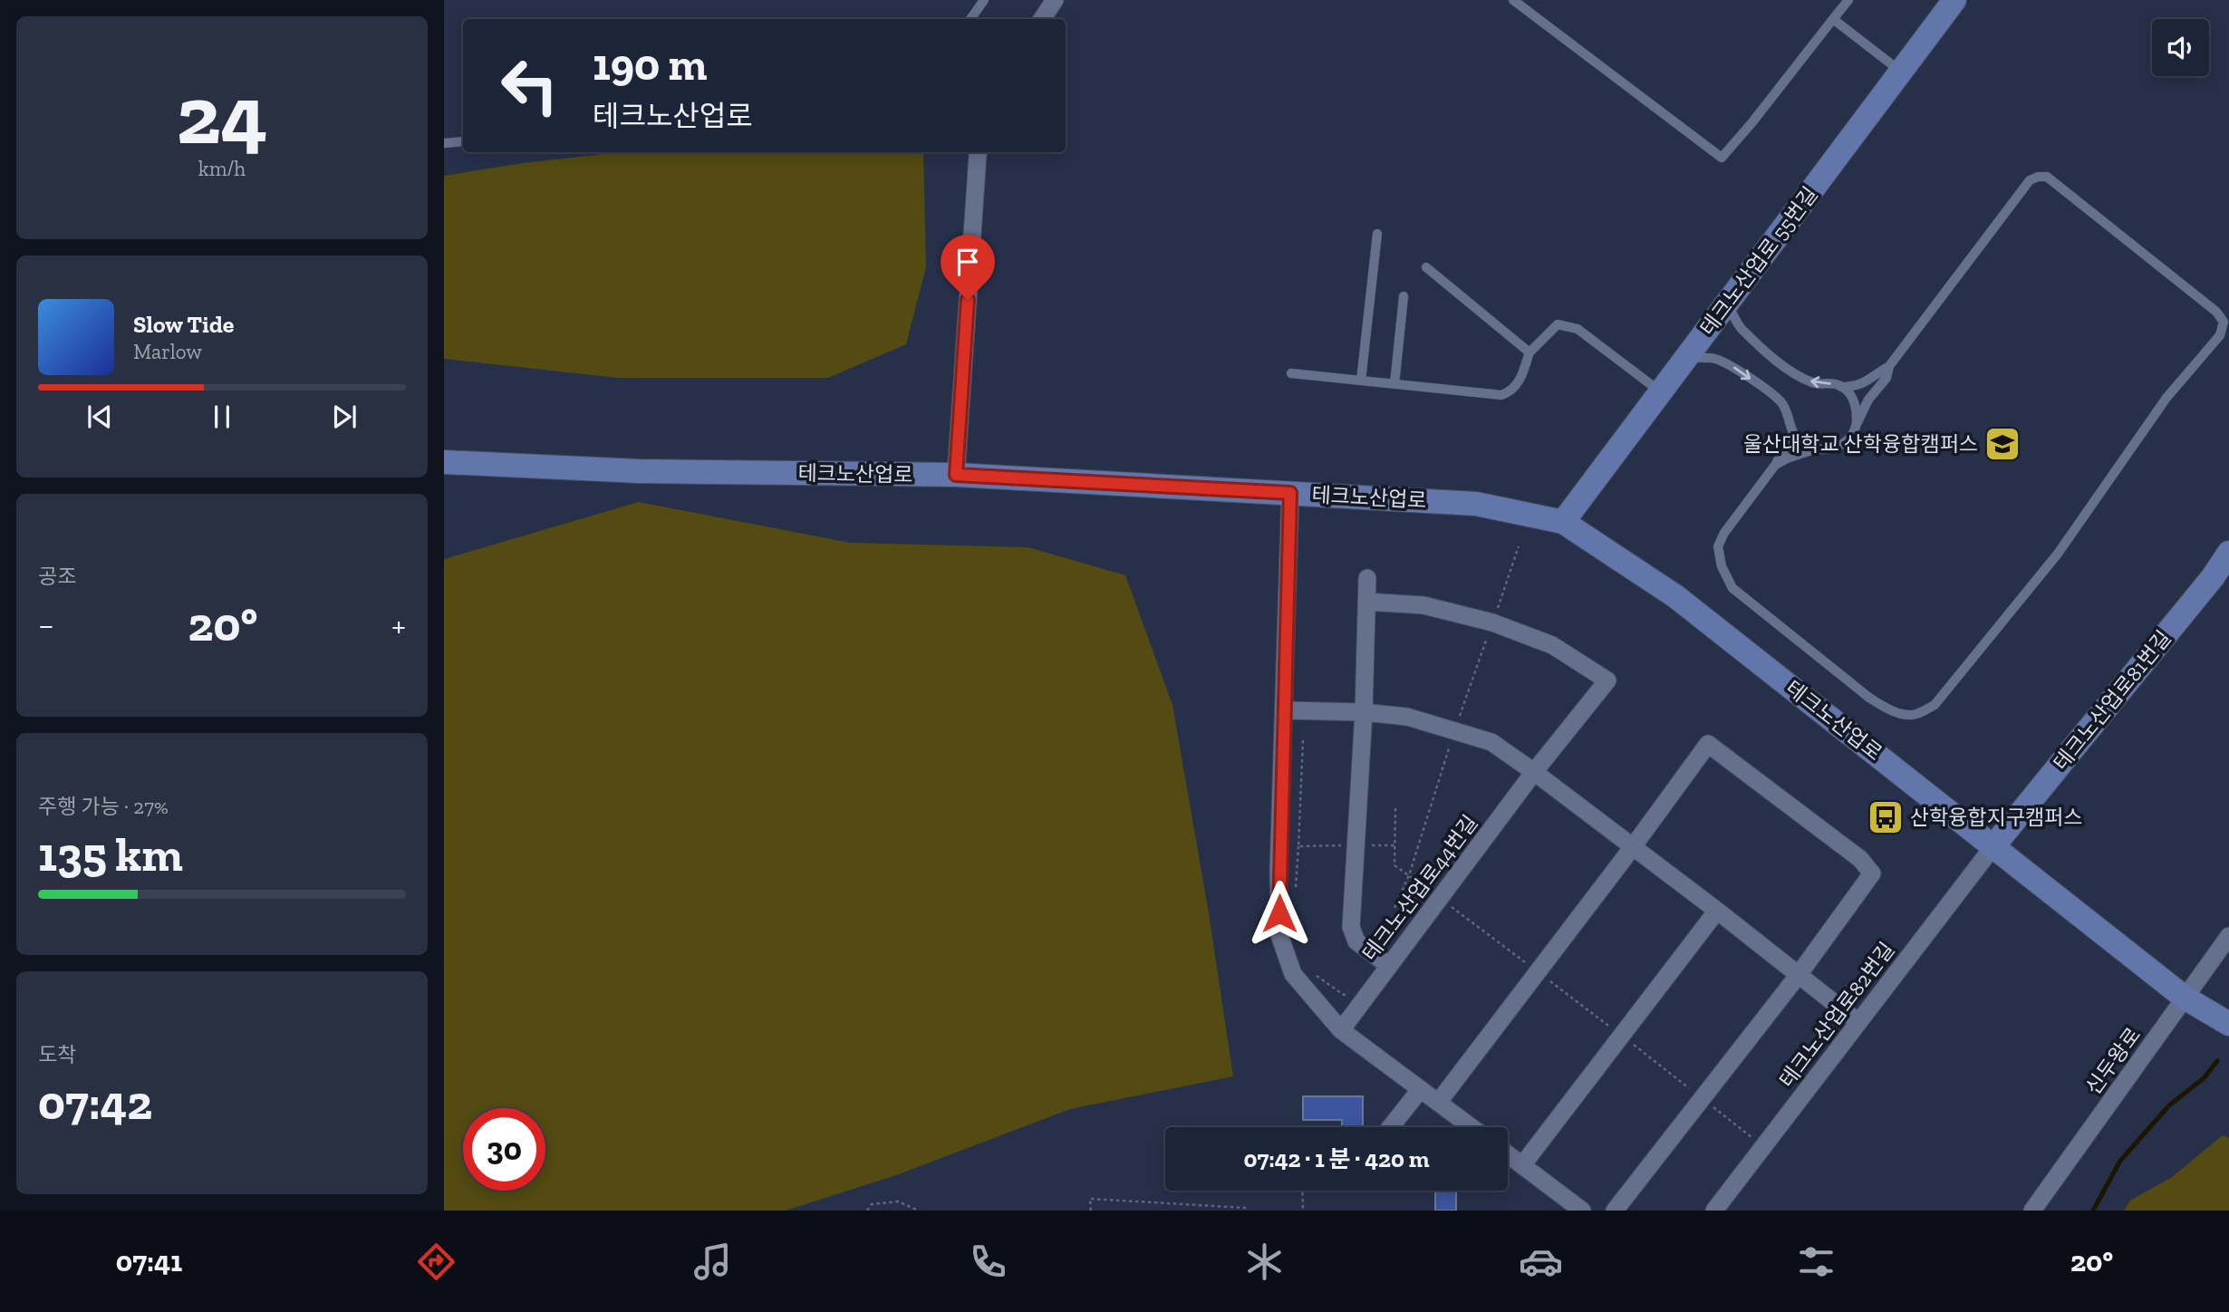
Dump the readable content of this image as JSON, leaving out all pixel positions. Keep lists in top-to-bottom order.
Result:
{
  "streets": {
    "main road": ["테크노산업로 55번길", "테크노산업로", "테크노산업로81번길"],
    "street": ["테크노산업로44번길", "테크노산업로82번길", "신두왕로"]
  },
  "crossings": [
    ["테크노산업로 55번길", "테크노산업로"],
    ["테크노산업로", "테크노산업로81번길"],
    ["테크노산업로", "테크노산업로82번길"],
    ["테크노산업로", "신두왕로"],
    ["테크노산업로81번길", "테크노산업로82번길"]
  ],
  "places": {
    "school or university": ["울산대학교 산학융합캠퍼스"],
    "bus stop": ["산학융합지구캠퍼스"]
  },
  "page": {
    "tile": [
      ["24", "km/h"],
      "공조",
      ["주행 가능 · 27%", "135 km"],
      ["도착", "07:42"]
    ],
    "turn": ["190 m", "테크노산업로"],
    "song": ["Slow Tide", "Marlow"],
    "heat": ["−", "20°", "+"],
    "limit": "30",
    "trip": "07:42 · 1 분 · 420 m",
    "tabs": ["07:41", "20°"]
  }
}
